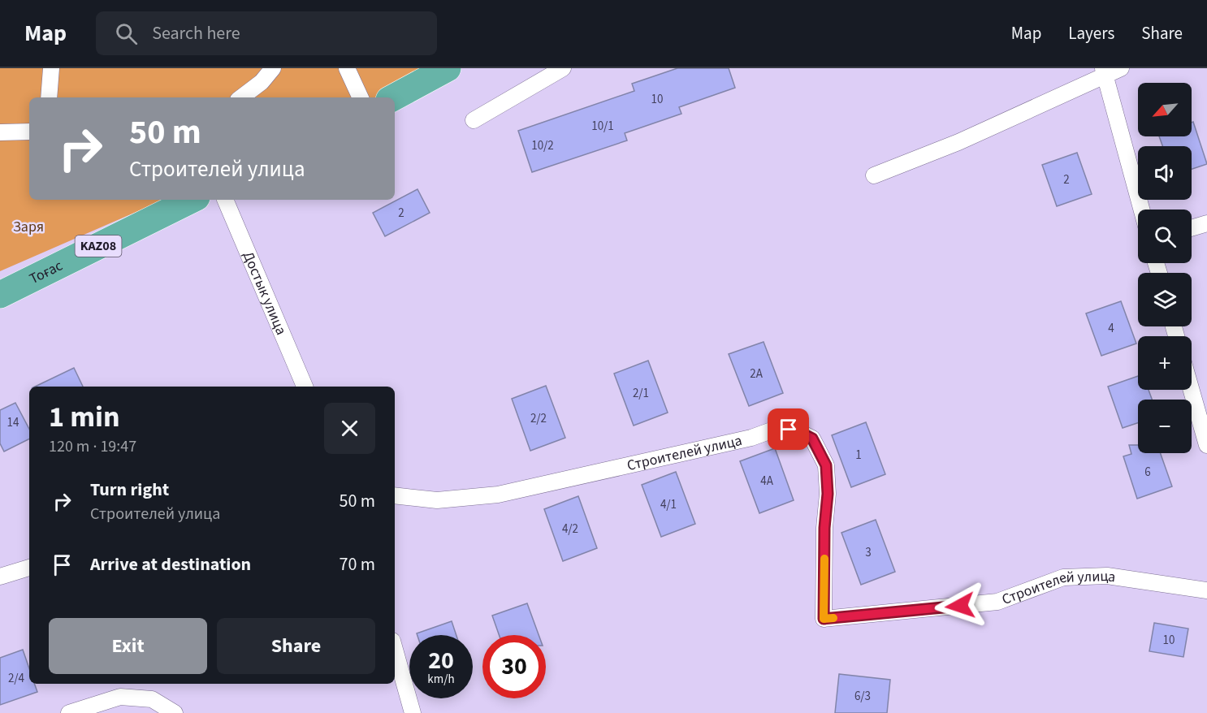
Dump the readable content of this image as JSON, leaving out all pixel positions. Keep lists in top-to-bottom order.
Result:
{
  "streets": {
    "highway": ["KAZ08", "Тоғас"],
    "street": ["Достык улица", "Строителей улица"]
  },
  "parks": ["Заря"],
  "house_numbers": [
    "10",
    "10/1",
    "10/2",
    "2",
    "2",
    "4",
    "2А",
    "2/1",
    "2/2",
    "14",
    "1",
    "6",
    "4А",
    "4/1",
    "4/2",
    "3",
    "10",
    "2/4",
    "6/3"
  ],
  "north": "bottom left",
  "page": {
    "header": "Map",
    "search": "Search here",
    "nav": ["Map", "Layers", "Share"],
    "map_buttons": ["+", "−"],
    "turn": ["50 m", "Строителей улица"],
    "heading": ["1 min", "120 m · 19:47"],
    "list": [
      {
        "name": "Turn right",
        "note": "Строителей улица",
        "value": "50 m"
      },
      {
        "name": "Arrive at destination",
        "value": "70 m"
      }
    ],
    "buttons": ["Exit", "Share"],
    "speed": "20 km/h",
    "limit": "30"
  }
}
